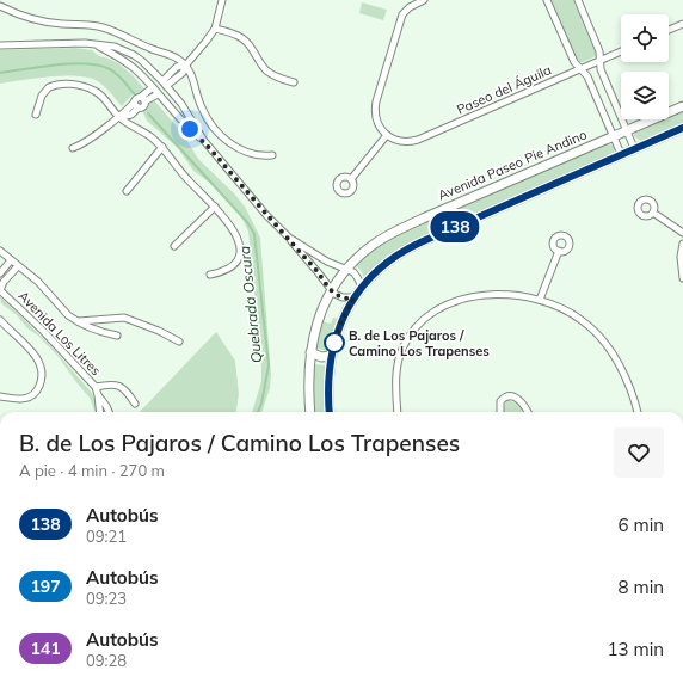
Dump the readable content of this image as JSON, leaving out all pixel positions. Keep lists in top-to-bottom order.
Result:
{
  "streets": {
    "main road": ["Avenida Paseo Pie Andino"],
    "street": ["Paseo del Águila", "Avenida Los Litres"]
  },
  "water": ["Quebrada Oscura"],
  "places": ["B. de Los Pajaros / Camino Los Trapenses"],
  "lines": ["bus line 138"],
  "page": {
    "on_map": "138",
    "heading": ["B. de Los Pajaros / Camino Los Trapenses", "A pie · 4 min · 270 m"],
    "list": [
      {
        "mark": "138",
        "name": "Autobús",
        "note": "09:21",
        "value": "6 min"
      },
      {
        "mark": "197",
        "name": "Autobús",
        "note": "09:23",
        "value": "8 min"
      },
      {
        "mark": "141",
        "name": "Autobús",
        "note": "09:28",
        "value": "13 min"
      }
    ]
  }
}
